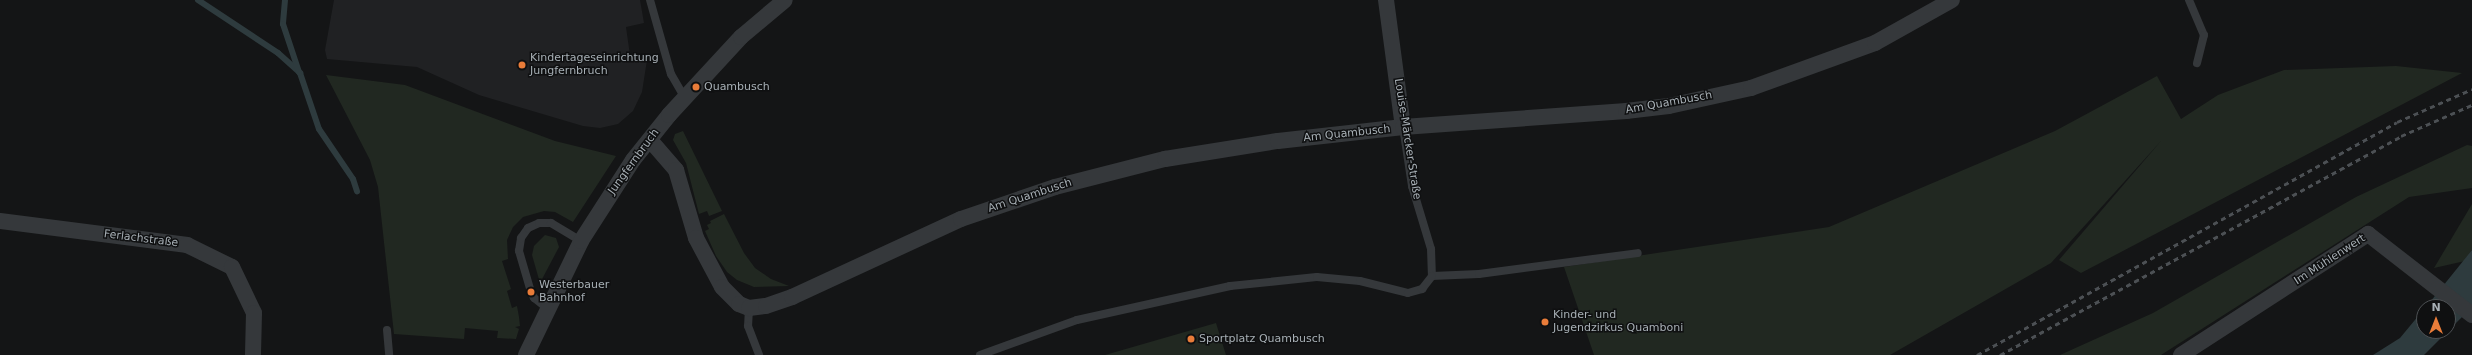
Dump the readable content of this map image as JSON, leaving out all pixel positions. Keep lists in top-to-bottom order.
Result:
{
  "streets": {
    "street": [
      "Am Quambusch",
      "Louise-Märcker-Straße",
      "Jungfernbruch",
      "Ferlachstraße",
      "Im Mühlenwert"
    ]
  },
  "crossings": [
    ["Am Quambusch", "Louise-Märcker-Straße"]
  ],
  "places": [
    "Kindertageseinrichtung Jungfernbruch",
    "Quambusch",
    "Westerbauer Bahnhof",
    "Kinder- und Jugendzirkus Quamboni",
    "Sportplatz Quambusch"
  ],
  "north": "top"
}
